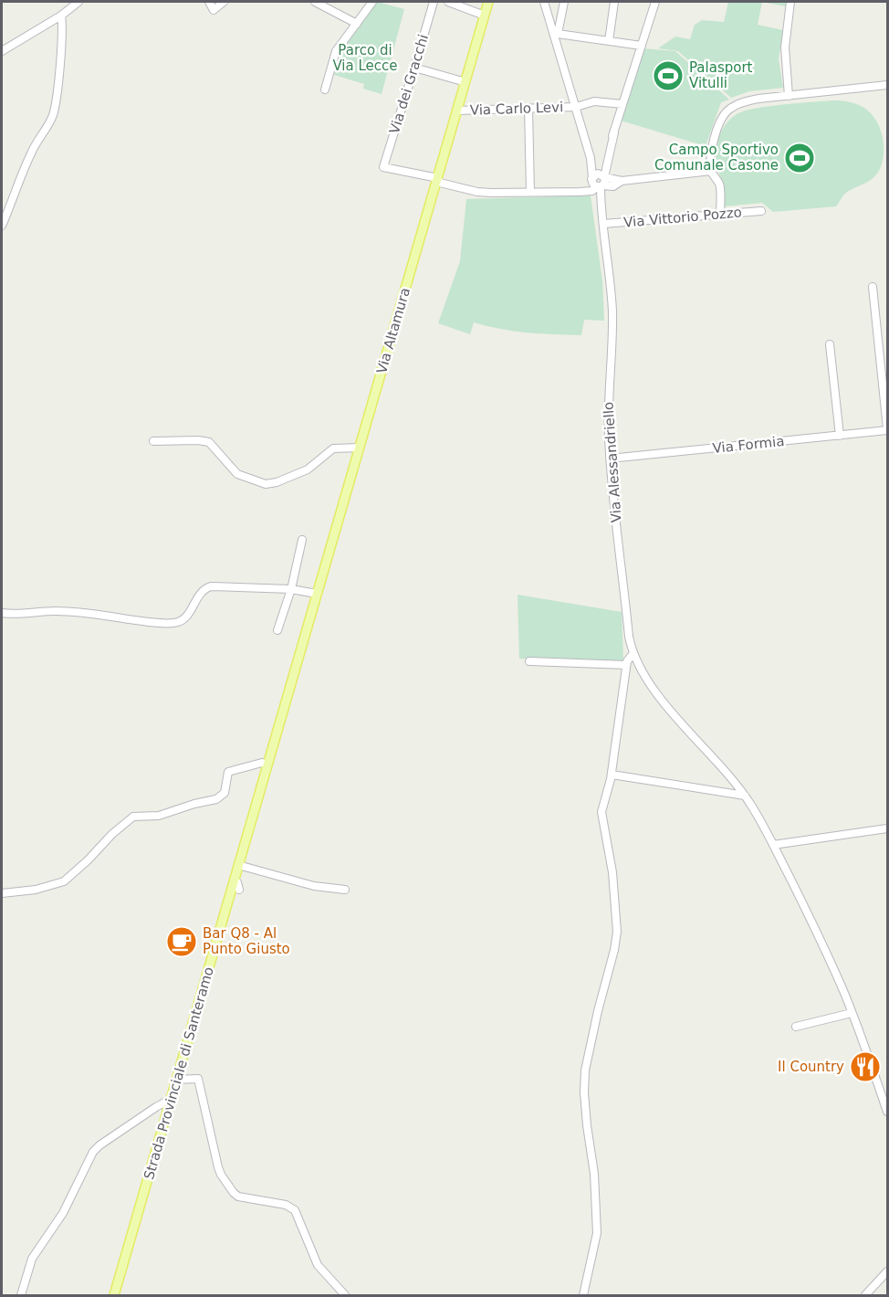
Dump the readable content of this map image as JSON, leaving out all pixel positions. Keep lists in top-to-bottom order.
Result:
{
  "streets": {
    "main road": ["Via Altamura", "Strada Provinciale di Santeramo"],
    "street": [
      "Via dei Gracchi",
      "Via Carlo Levi",
      "Via Vittorio Pozzo",
      "Via Formia",
      "Via Alessandriello"
    ]
  },
  "crossings": [
    ["Via dei Gracchi", "Via Altamura"],
    ["Via Carlo Levi", "Via Altamura"],
    ["Via Carlo Levi", "Via Alessandriello"],
    ["Via Vittorio Pozzo", "Via Alessandriello"],
    ["Via Altamura", "Strada Provinciale di Santeramo"],
    ["Via Formia", "Via Alessandriello"]
  ],
  "parks": ["Parco di Via Lecce"],
  "places": {
    "sports": ["Palasport Vitulli", "Campo Sportivo Comunale Casone"],
    "cafe": ["Bar Q8 - Al Punto Giusto"],
    "restaurant": ["Il Country"]
  }
}
